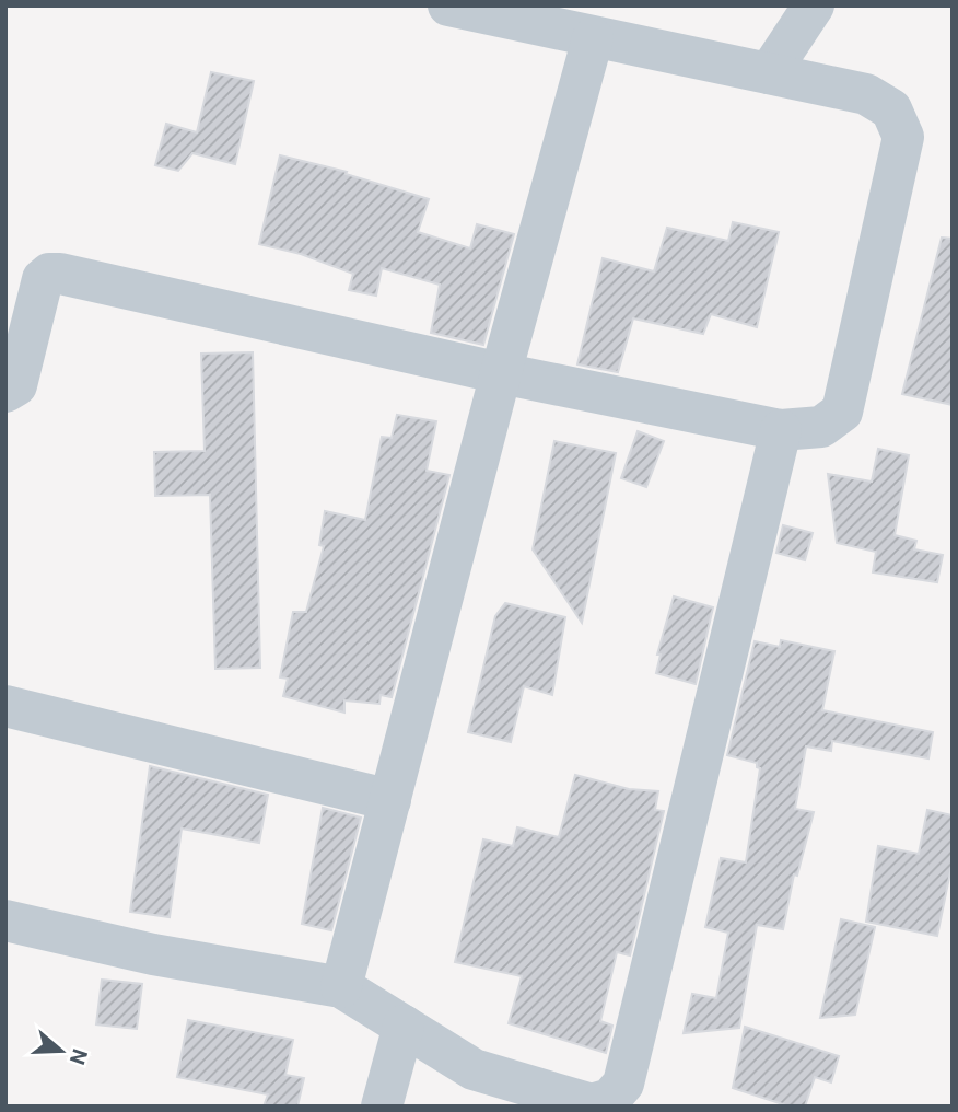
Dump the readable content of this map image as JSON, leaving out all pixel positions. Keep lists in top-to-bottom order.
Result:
{
  "north": "right"
}
